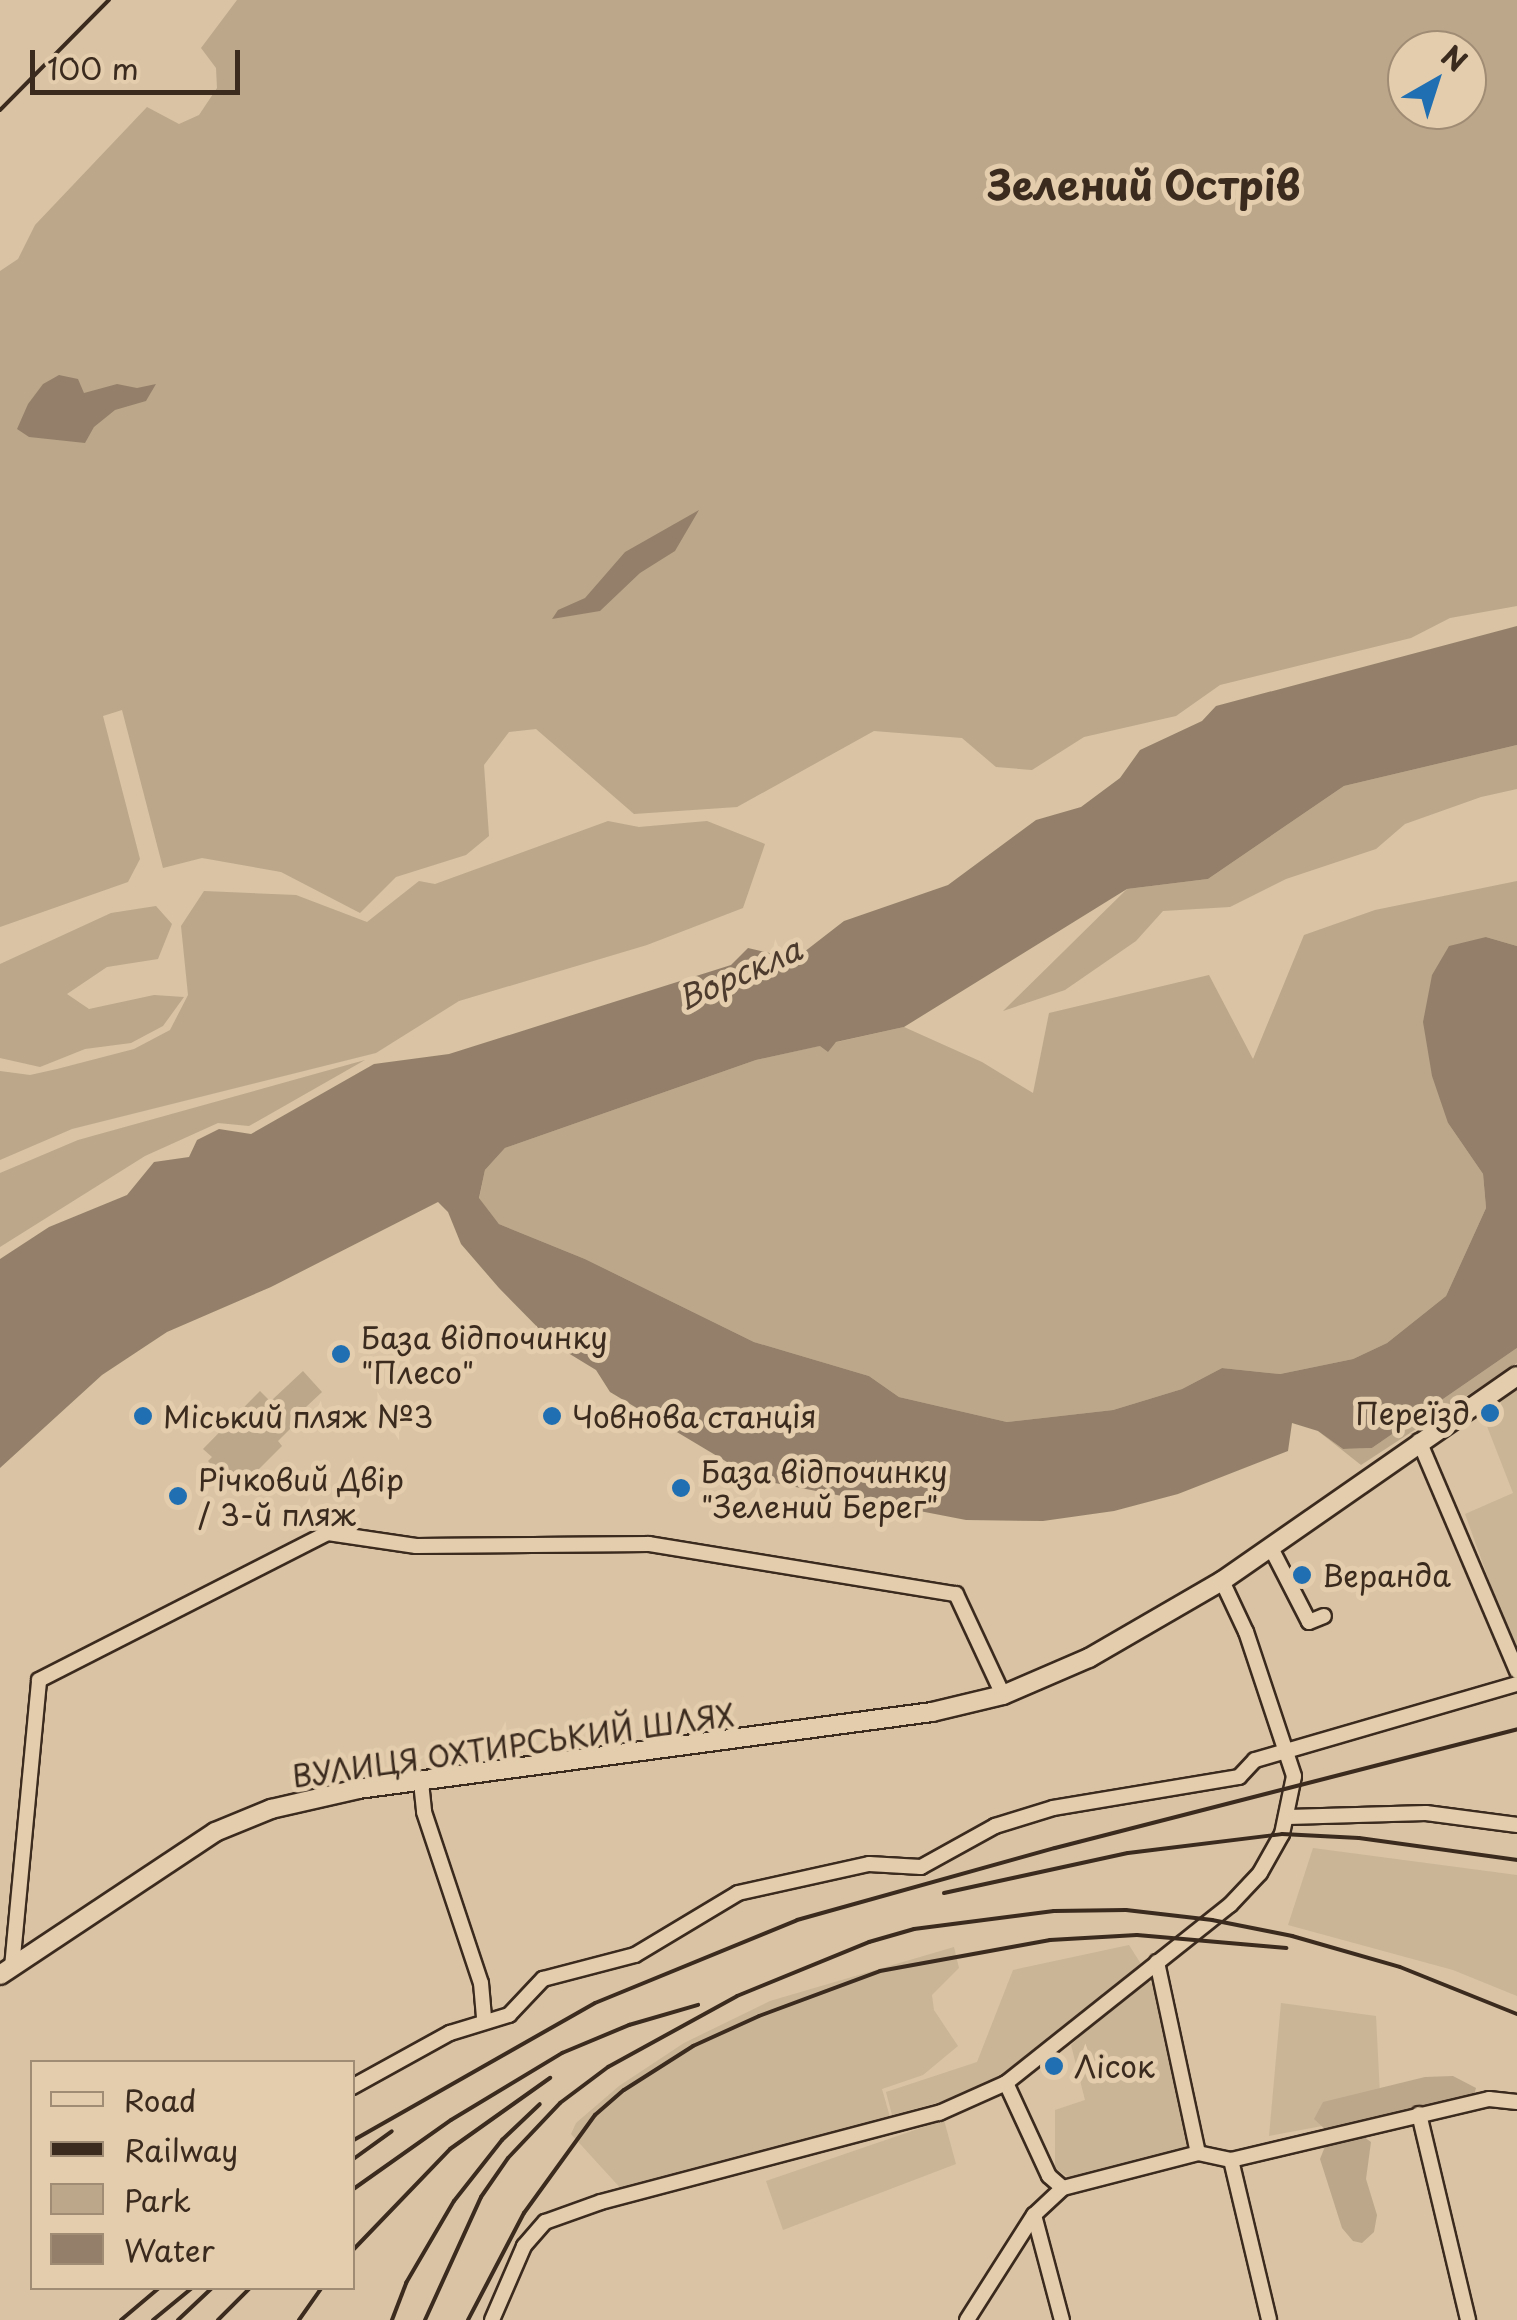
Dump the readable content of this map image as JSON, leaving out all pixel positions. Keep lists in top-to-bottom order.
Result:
{
  "streets": {
    "main road": ["ВУЛИЦЯ ОХТИРСЬКИЙ ШЛЯХ"]
  },
  "districts": ["Зелений Острів"],
  "water": ["Ворскла"],
  "places": [
    "База відпочинку \"Плесо\"",
    "Переїзд",
    "Міський пляж №3",
    "Човнова станція",
    "База відпочинку \"Зелений Берег\"",
    "Річковий Двір / 3-й пляж",
    "Веранда",
    "Лісок"
  ],
  "legend": [
    "Road",
    "Railway",
    "Park",
    "Water"
  ],
  "scale_bar": "100 m",
  "north": "top right"
}
